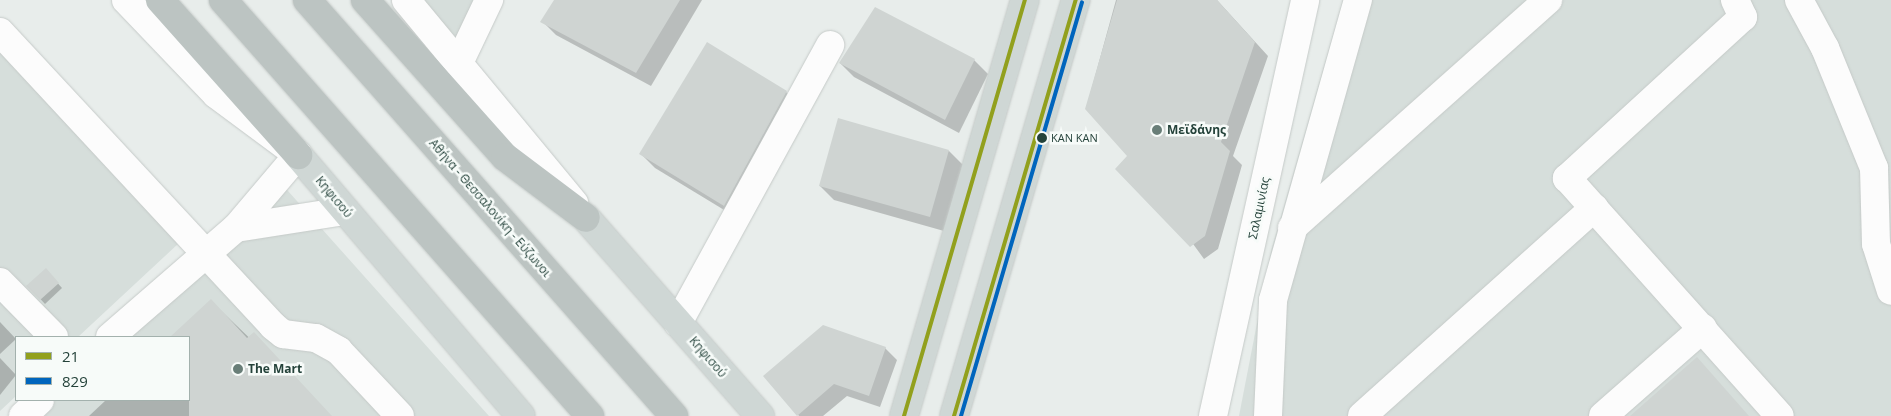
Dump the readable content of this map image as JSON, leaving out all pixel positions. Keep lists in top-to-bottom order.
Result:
{
  "streets": {
    "highway": ["Αθήνα - Θεσσαλονίκη - Εύζωνοι"],
    "main road": ["Κηφισού"],
    "street": ["Σαλαμινίας"]
  },
  "places": ["Μεϊδάνης", "ΚΑΝ ΚΑΝ", "The Mart"],
  "lines": ["transit line 21", "transit line 829"],
  "legend": ["21", "829"]
}
